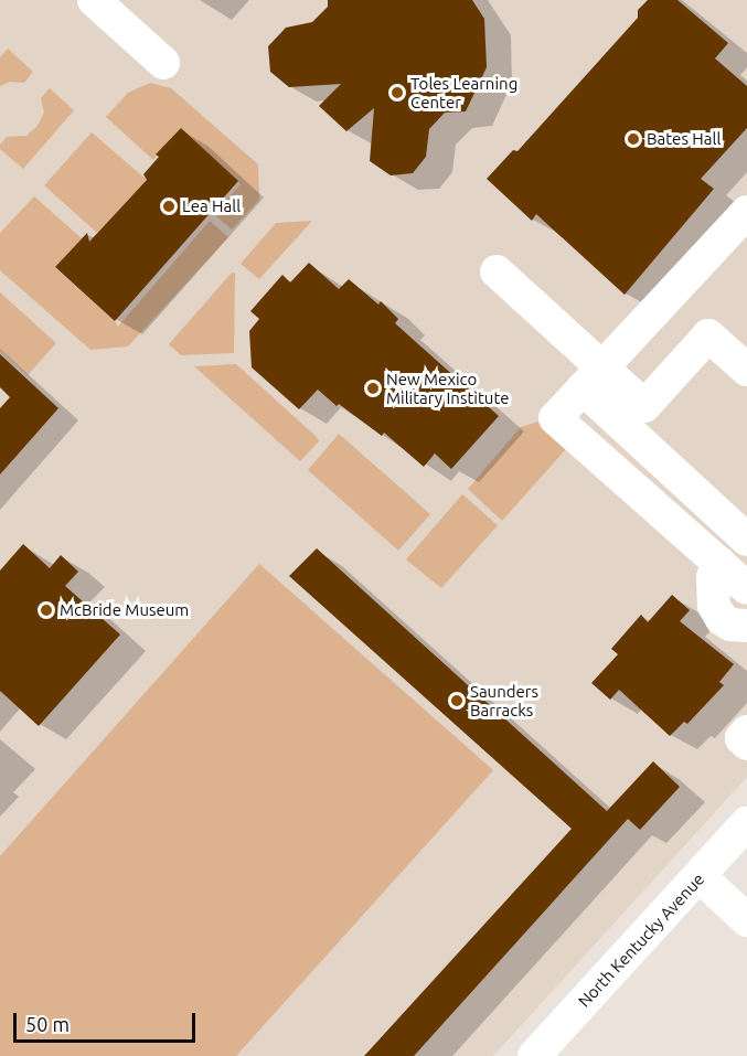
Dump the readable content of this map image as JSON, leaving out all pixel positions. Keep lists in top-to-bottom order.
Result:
{
  "streets": {
    "street": ["North Kentucky Avenue"]
  },
  "places": [
    "Toles Learning Center",
    "Bates Hall",
    "Lea Hall",
    "New Mexico Military Institute",
    "McBride Museum",
    "Saunders Barracks"
  ],
  "scale_bar": "50 m"
}
